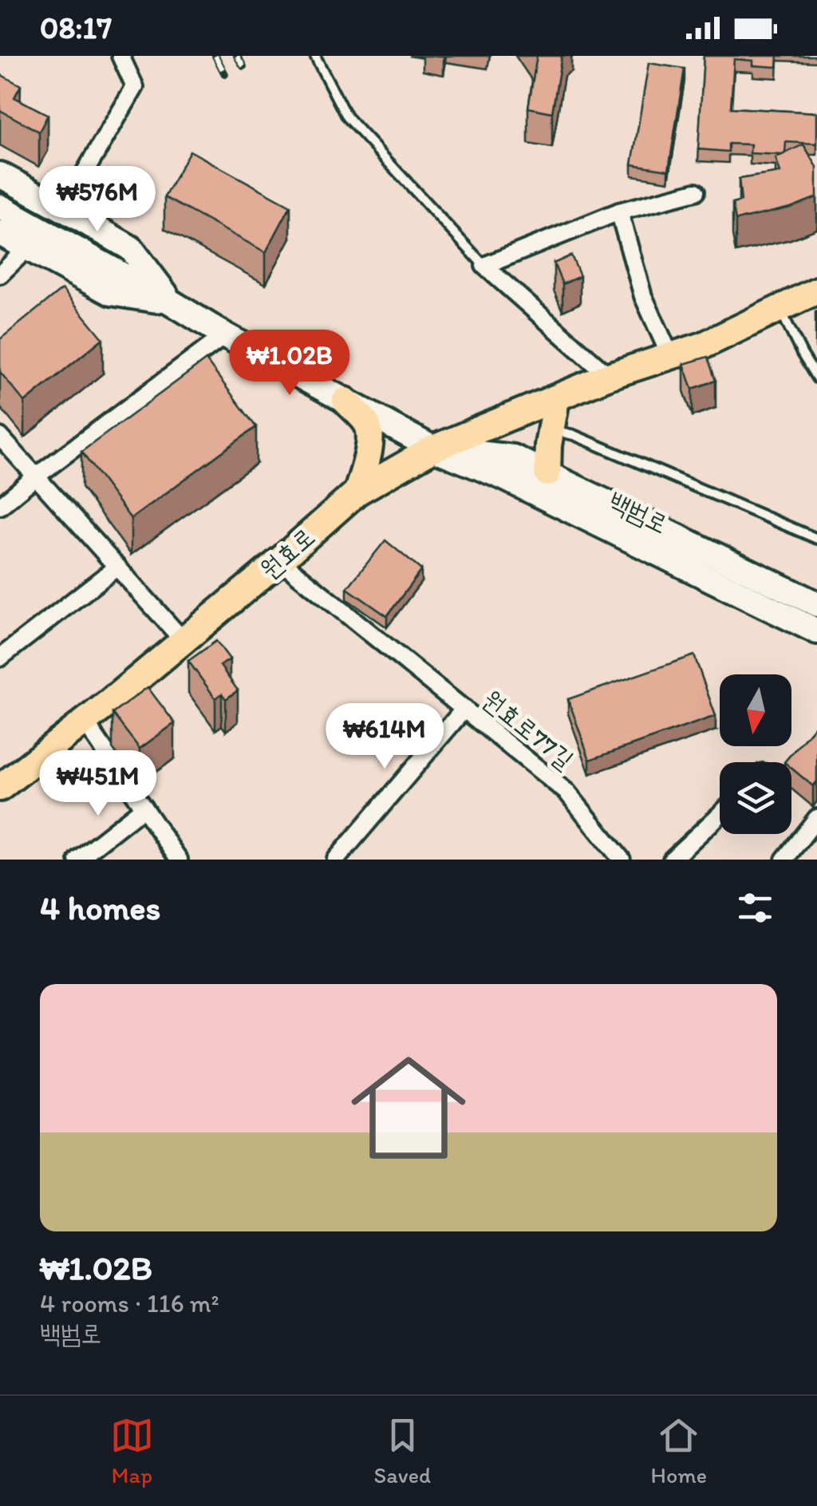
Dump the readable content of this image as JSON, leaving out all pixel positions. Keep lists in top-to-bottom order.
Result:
{
  "streets": {
    "main road": ["백범로", "원효로"],
    "street": ["원효로77길"]
  },
  "crossings": [
    ["백범로", "원효로"],
    ["원효로", "원효로77길"]
  ],
  "north": "bottom",
  "page": {
    "status": "08:17",
    "price": [
      "₩576M",
      "₩1.02B",
      "₩614M",
      "₩451M"
    ],
    "heading": "4 homes",
    "list": [
      {
        "name": "₩1.02B",
        "note": "4 rooms · 116 m² · 백범로"
      }
    ],
    "tabs": ["Map", "Saved", "Home"]
  }
}
